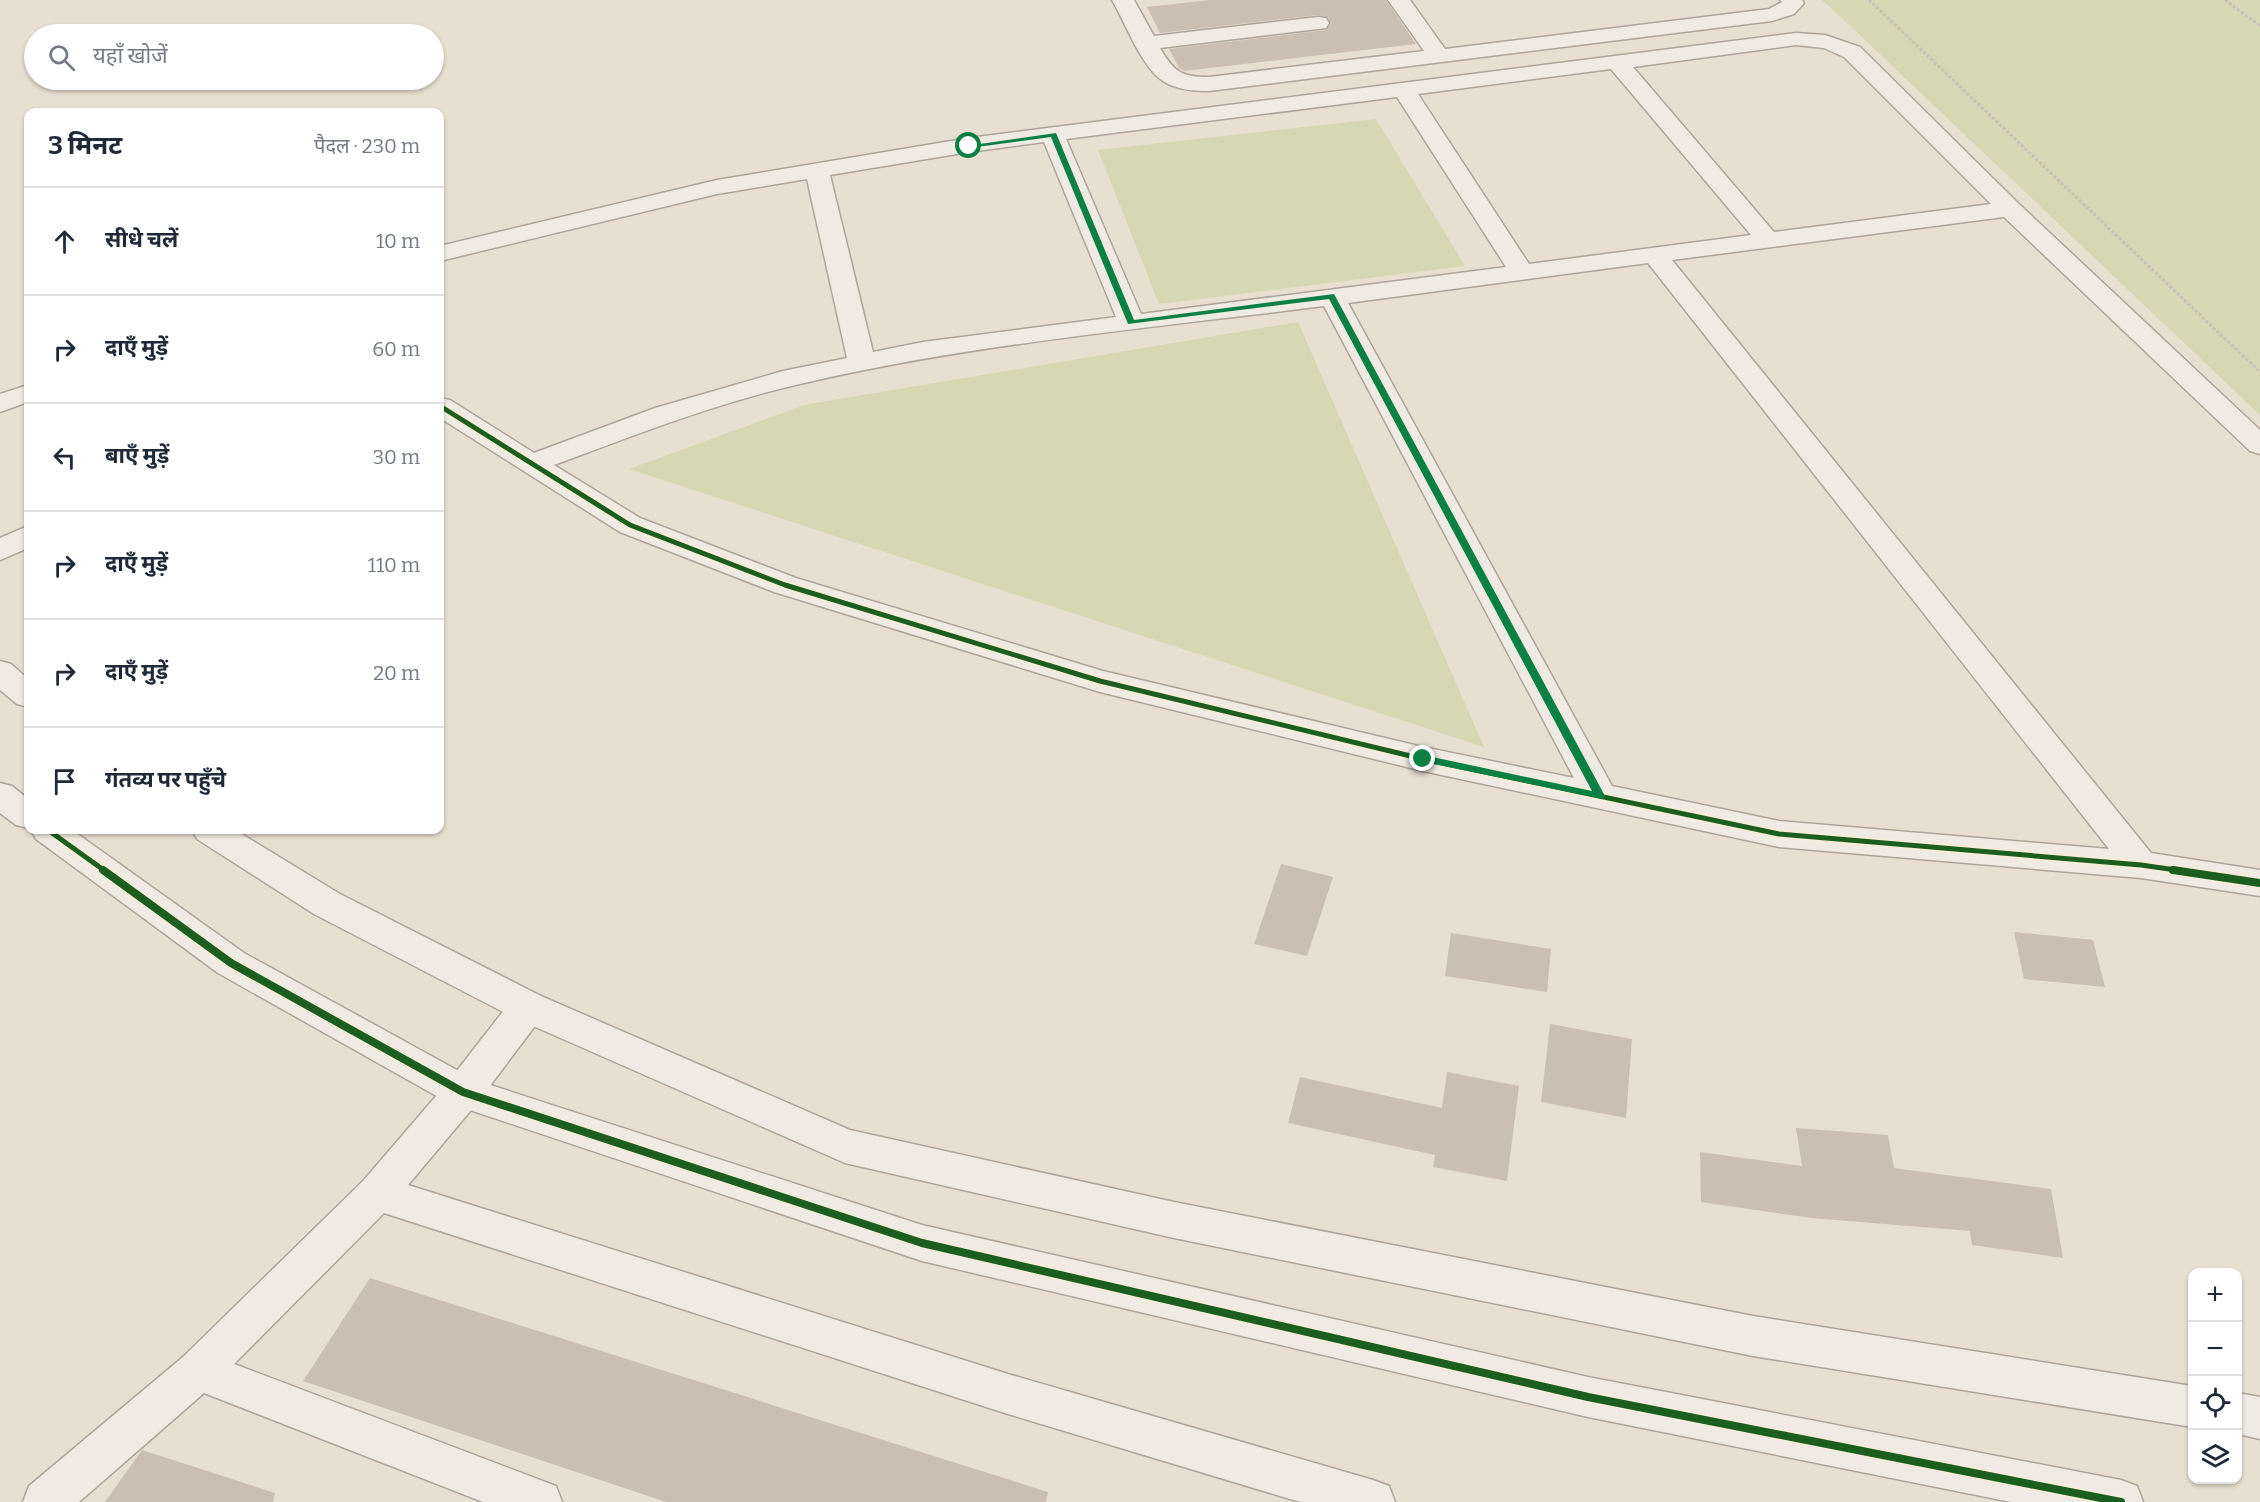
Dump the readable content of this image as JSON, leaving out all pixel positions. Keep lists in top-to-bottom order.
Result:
{
  "page": {
    "search": "यहाँ खोजें",
    "heading": ["3 मिनट", "पैदल · 230 m"],
    "list": [
      ["सीधे चलें", "10 m"],
      ["दाएँ मुड़ें", "60 m"],
      ["बाएँ मुड़ें", "30 m"],
      ["दाएँ मुड़ें", "110 m"],
      ["दाएँ मुड़ें", "20 m"],
      "गंतव्य पर पहुँचे"
    ],
    "map_buttons": ["+", "−"]
  }
}
